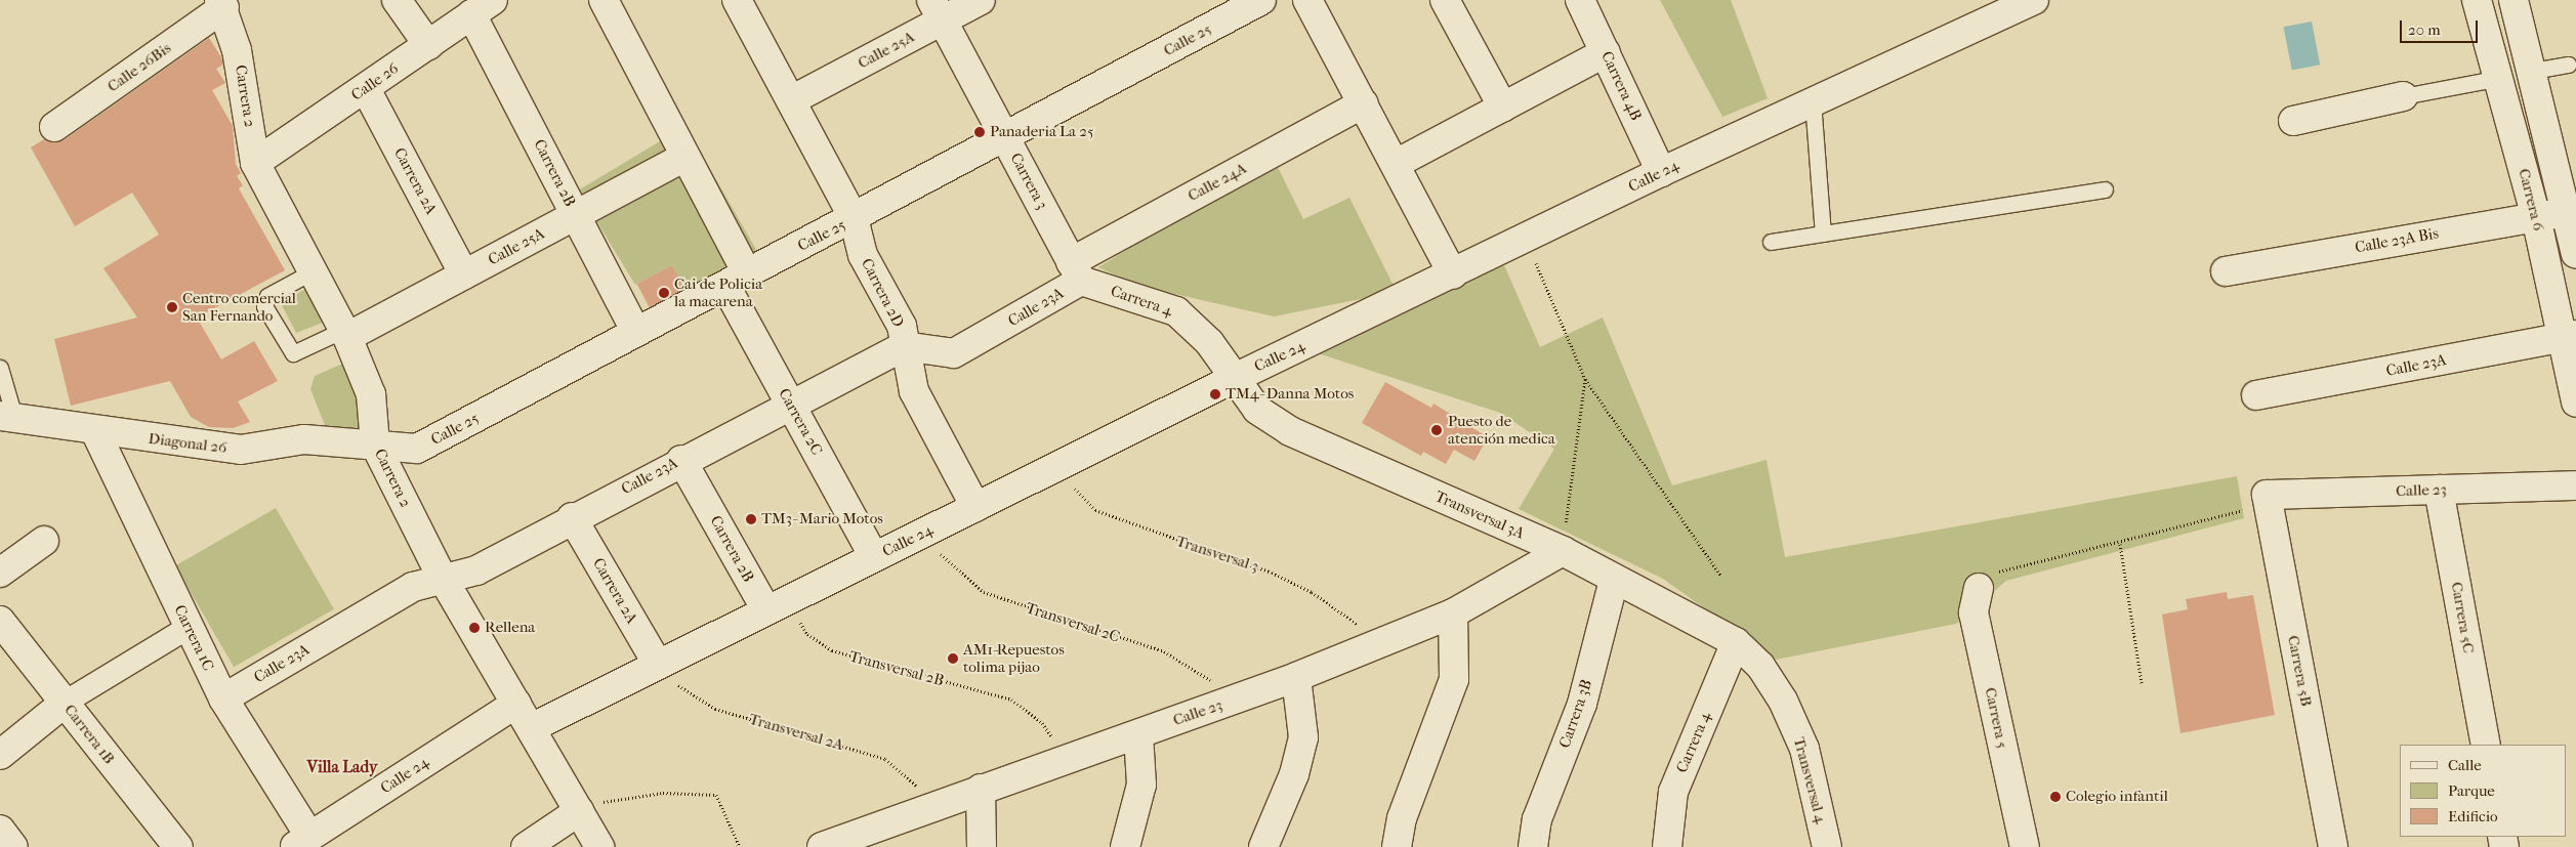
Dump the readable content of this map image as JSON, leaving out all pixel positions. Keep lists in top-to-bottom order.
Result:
{
  "streets": {
    "street": [
      "Calle 25",
      "Calle 25A",
      "Calle 26Bis",
      "Calle 26",
      "Carrera 4B",
      "Carrera 2",
      "Carrera 2B",
      "Calle 24",
      "Carrera 2A",
      "Carrera 3",
      "Calle 24A",
      "Carrera 6",
      "Calle 23A Bis",
      "Carrera 2D",
      "Carrera 4",
      "Calle 23A",
      "Carrera 2C",
      "Diagonal 26",
      "Calle 23",
      "Transversal 3A",
      "Carrera 5C",
      "Carrera 1C",
      "Carrera 5B",
      "Carrera 3B",
      "Carrera 5",
      "Carrera 1B",
      "Transversal 4"
    ],
    "path": [
      "Transversal 3",
      "Transversal 2C",
      "Transversal 2B",
      "Transversal 2A"
    ]
  },
  "crossings": [
    ["Calle 25", "Carrera 2"],
    ["Calle 25", "Carrera 2B"],
    ["Calle 25", "Carrera 3"],
    ["Calle 25", "Carrera 2D"],
    ["Calle 25", "Carrera 2C"],
    ["Calle 25", "Diagonal 26"],
    ["Calle 25A", "Carrera 2"],
    ["Calle 25A", "Carrera 2B"],
    ["Calle 25A", "Carrera 2A"],
    ["Calle 25A", "Carrera 3"],
    ["Calle 25A", "Carrera 2D"],
    ["Calle 25A", "Carrera 2C"],
    ["Calle 26Bis", "Carrera 2"],
    ["Calle 26", "Carrera 2"],
    ["Calle 26", "Carrera 2B"],
    ["Calle 26", "Carrera 2A"],
    ["Carrera 4B", "Calle 24"],
    ["Carrera 2", "Calle 24"],
    ["Carrera 2", "Calle 23A"],
    ["Carrera 2", "Diagonal 26"],
    ["Carrera 2B", "Calle 24"],
    ["Carrera 2B", "Calle 23A"],
    ["Carrera 2B", "Transversal 2B"],
    ["Calle 24", "Carrera 2A"],
    ["Calle 24", "Carrera 2D"],
    ["Calle 24", "Carrera 4"],
    ["Calle 24", "Carrera 2C"],
    ["Calle 24", "Transversal 3A"],
    ["Calle 24", "Transversal 3"],
    ["Calle 24", "Transversal 2C"],
    ["Calle 24", "Carrera 1C"],
    ["Calle 24", "Transversal 2B"],
    ["Calle 24", "Transversal 2A"],
    ["Carrera 2A", "Calle 23A"],
    ["Carrera 2A", "Transversal 2A"],
    ["Carrera 3", "Calle 24A"],
    ["Carrera 3", "Carrera 4"],
    ["Carrera 3", "Calle 23A"],
    ["Calle 24A", "Carrera 4"],
    ["Calle 24A", "Calle 23A"],
    ["Carrera 6", "Calle 23A Bis"],
    ["Carrera 6", "Calle 23A"],
    ["Carrera 2D", "Calle 23A"],
    ["Carrera 4", "Calle 23A"],
    ["Carrera 4", "Transversal 3A"],
    ["Carrera 4", "Transversal 4"],
    ["Calle 23A", "Carrera 2C"],
    ["Calle 23A", "Carrera 1C"],
    ["Diagonal 26", "Carrera 1C"],
    ["Calle 23", "Transversal 3A"],
    ["Calle 23", "Transversal 3"],
    ["Calle 23", "Carrera 5C"],
    ["Calle 23", "Transversal 2C"],
    ["Calle 23", "Transversal 2B"],
    ["Calle 23", "Carrera 5B"],
    ["Calle 23", "Transversal 2A"],
    ["Transversal 3A", "Carrera 3B"],
    ["Transversal 3A", "Transversal 4"]
  ],
  "districts": ["Villa Lady"],
  "places": [
    "Panaderia La 25",
    "Cai de Policia la macarena",
    "Centro comercial San Fernando",
    "TM4- Danna Motos",
    "Puesto de atención medica",
    "TM3- Mario Motos",
    "Rellena",
    "AM1-Repuestos tolima pijao",
    "Colegio infantil"
  ],
  "legend": ["Calle", "Parque", "Edificio"],
  "scale_bar": "20 m"
}
